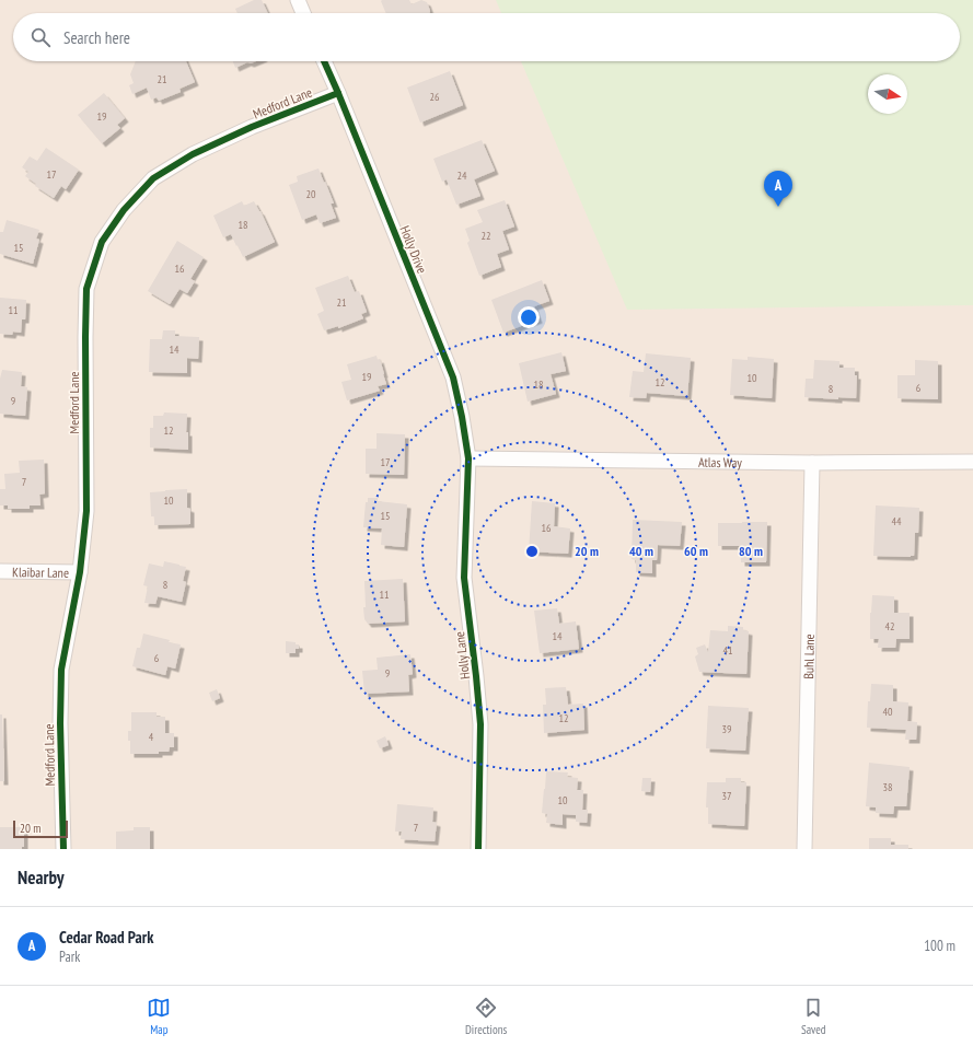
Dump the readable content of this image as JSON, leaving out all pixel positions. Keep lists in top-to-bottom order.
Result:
{
  "streets": {
    "street": [
      "Medford Lane",
      "Holly Drive",
      "Atlas Way",
      "Klaibar Lane",
      "Holly Lane",
      "Buhl Lane"
    ]
  },
  "crossings": [
    ["Medford Lane", "Holly Drive"],
    ["Medford Lane", "Klaibar Lane"],
    ["Holly Drive", "Atlas Way"],
    ["Holly Drive", "Holly Lane"],
    ["Atlas Way", "Holly Lane"],
    ["Atlas Way", "Buhl Lane"]
  ],
  "house_numbers": [
    "21",
    "26",
    "19",
    "17",
    "24",
    "20",
    "18",
    "22",
    "15",
    "16",
    "21",
    "11",
    "14",
    "19",
    "10",
    "12",
    "18",
    "6",
    "8",
    "9",
    "12",
    "17",
    "7",
    "10",
    "15",
    "44",
    "16",
    "8",
    "11",
    "42",
    "14",
    "41",
    "6",
    "9",
    "40",
    "12",
    "39",
    "4",
    "38",
    "37",
    "10",
    "7"
  ],
  "scale_bar": "20 m",
  "north": "right",
  "page": {
    "search": "Search here",
    "pins": "A",
    "scale": "20 m",
    "heading": "Nearby",
    "list": [
      {
        "mark": "A",
        "name": "Cedar Road Park",
        "note": "Park",
        "value": "100 m"
      }
    ],
    "nav": ["Map", "Directions", "Saved"]
  },
  "rings": [
    "20 m",
    "40 m",
    "60 m",
    "80 m"
  ]
}
